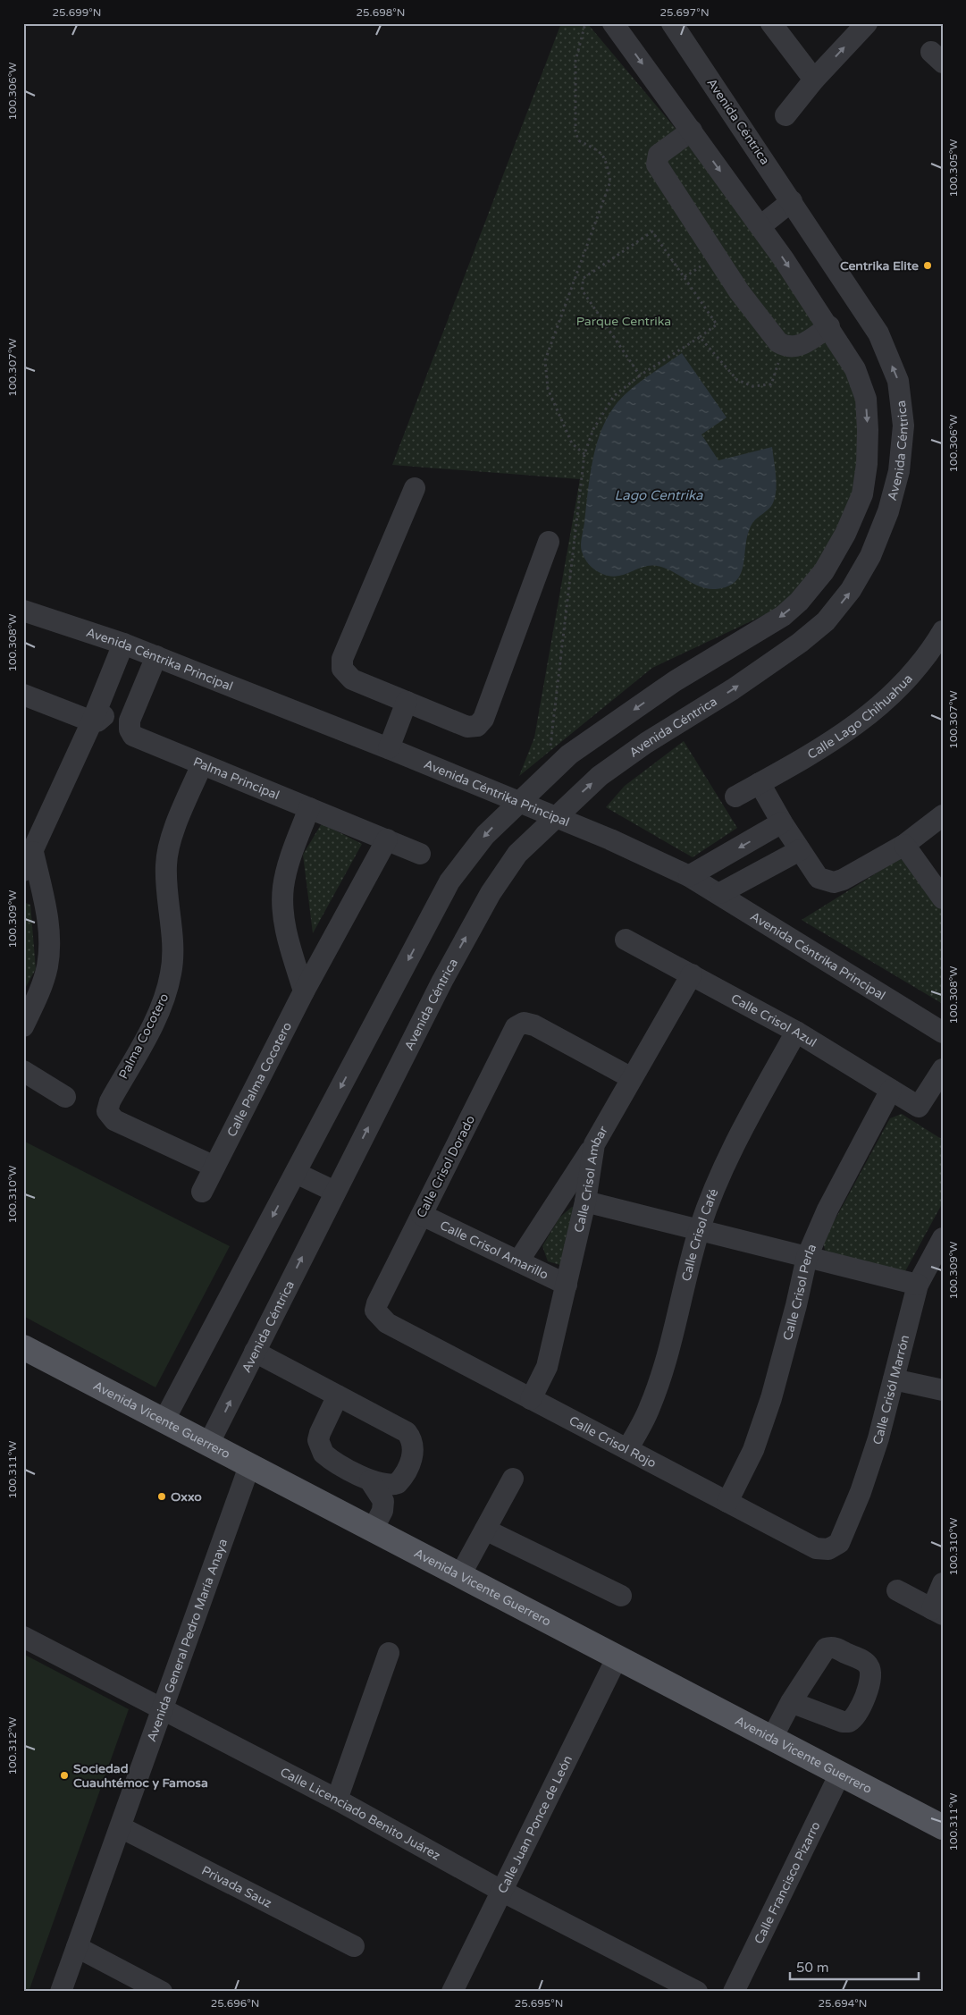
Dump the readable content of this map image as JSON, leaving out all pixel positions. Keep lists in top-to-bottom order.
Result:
{
  "streets": {
    "main road": ["Avenida Vicente Guerrero"],
    "street": [
      "Avenida Céntrica",
      "Avenida Céntrika Principal",
      "Calle Lago Chihuahua",
      "Palma Principal",
      "Calle Crisol Azul",
      "Palma Cocotero",
      "Calle Palma Cocotero",
      "Calle Crisol Dorado",
      "Calle Crisol Ambar",
      "Calle Crisol Café",
      "Calle Crisol Amarillo",
      "Calle Crisol Perla",
      "Calle Crisól Marrón",
      "Calle Crisol Rojo",
      "Avenida General Pedro María Anaya",
      "Calle Licenciado Benito Juárez",
      "Calle Juan Ponce de León",
      "Calle Francisco Pizarro",
      "Privada Sauz"
    ]
  },
  "crossings": [
    ["Avenida Céntrica", "Avenida Céntrika Principal"],
    ["Avenida Céntrica", "Avenida Vicente Guerrero"],
    ["Avenida Céntrika Principal", "Palma Principal"],
    ["Palma Principal", "Palma Cocotero"],
    ["Palma Principal", "Calle Palma Cocotero"],
    ["Calle Crisol Azul", "Calle Crisol Ambar"],
    ["Calle Crisol Azul", "Calle Crisol Café"],
    ["Calle Crisol Azul", "Calle Crisol Perla"],
    ["Palma Cocotero", "Calle Palma Cocotero"],
    ["Calle Crisol Dorado", "Calle Crisol Ambar"],
    ["Calle Crisol Dorado", "Calle Crisol Amarillo"],
    ["Calle Crisol Dorado", "Calle Crisol Rojo"],
    ["Calle Crisol Ambar", "Calle Crisol Amarillo"],
    ["Calle Crisol Ambar", "Calle Crisol Rojo"],
    ["Calle Crisol Café", "Calle Crisol Rojo"],
    ["Calle Crisol Perla", "Calle Crisol Rojo"],
    ["Calle Crisól Marrón", "Calle Crisol Rojo"],
    ["Avenida Vicente Guerrero", "Avenida General Pedro María Anaya"],
    ["Avenida Vicente Guerrero", "Calle Juan Ponce de León"],
    ["Avenida Vicente Guerrero", "Calle Francisco Pizarro"],
    ["Avenida General Pedro María Anaya", "Calle Licenciado Benito Juárez"],
    ["Avenida General Pedro María Anaya", "Privada Sauz"],
    ["Calle Licenciado Benito Juárez", "Calle Juan Ponce de León"]
  ],
  "water": ["Lago Centrika"],
  "parks": ["Parque Centrika"],
  "places": ["Centrika Elite", "Oxxo", "Sociedad Cuauhtémoc y Famosa"],
  "scale_bar": "50 m",
  "coordinates": [
    "25.699°N",
    "25.698°N",
    "25.697°N",
    "100.306°W",
    "100.305°W",
    "100.307°W",
    "100.308°W",
    "100.309°W",
    "100.310°W",
    "100.311°W",
    "100.312°W",
    "25.696°N",
    "25.695°N",
    "25.694°N"
  ]
}
